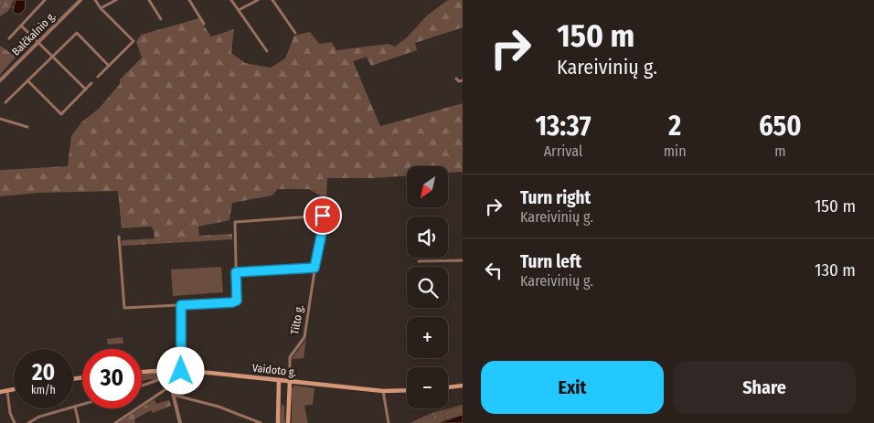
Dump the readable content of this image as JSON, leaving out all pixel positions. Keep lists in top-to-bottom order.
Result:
{
  "streets": {
    "main road": ["Tilto g.", "Vaidoto g."],
    "street": ["Balčkalnio g."]
  },
  "crossings": [
    ["Tilto g.", "Vaidoto g."]
  ],
  "north": "bottom left",
  "page": {
    "turn": ["150 m", "Kareivinių g."],
    "eta": [
      "13:37",
      "Arrival",
      "2",
      "min",
      "650",
      "m"
    ],
    "map_buttons": ["+", "−"],
    "list": [
      {
        "name": "Turn right",
        "note": "Kareivinių g.",
        "value": "150 m"
      },
      {
        "name": "Turn left",
        "note": "Kareivinių g.",
        "value": "130 m"
      }
    ],
    "speed": "20 km/h",
    "limit": "30",
    "buttons": ["Exit", "Share"]
  }
}
